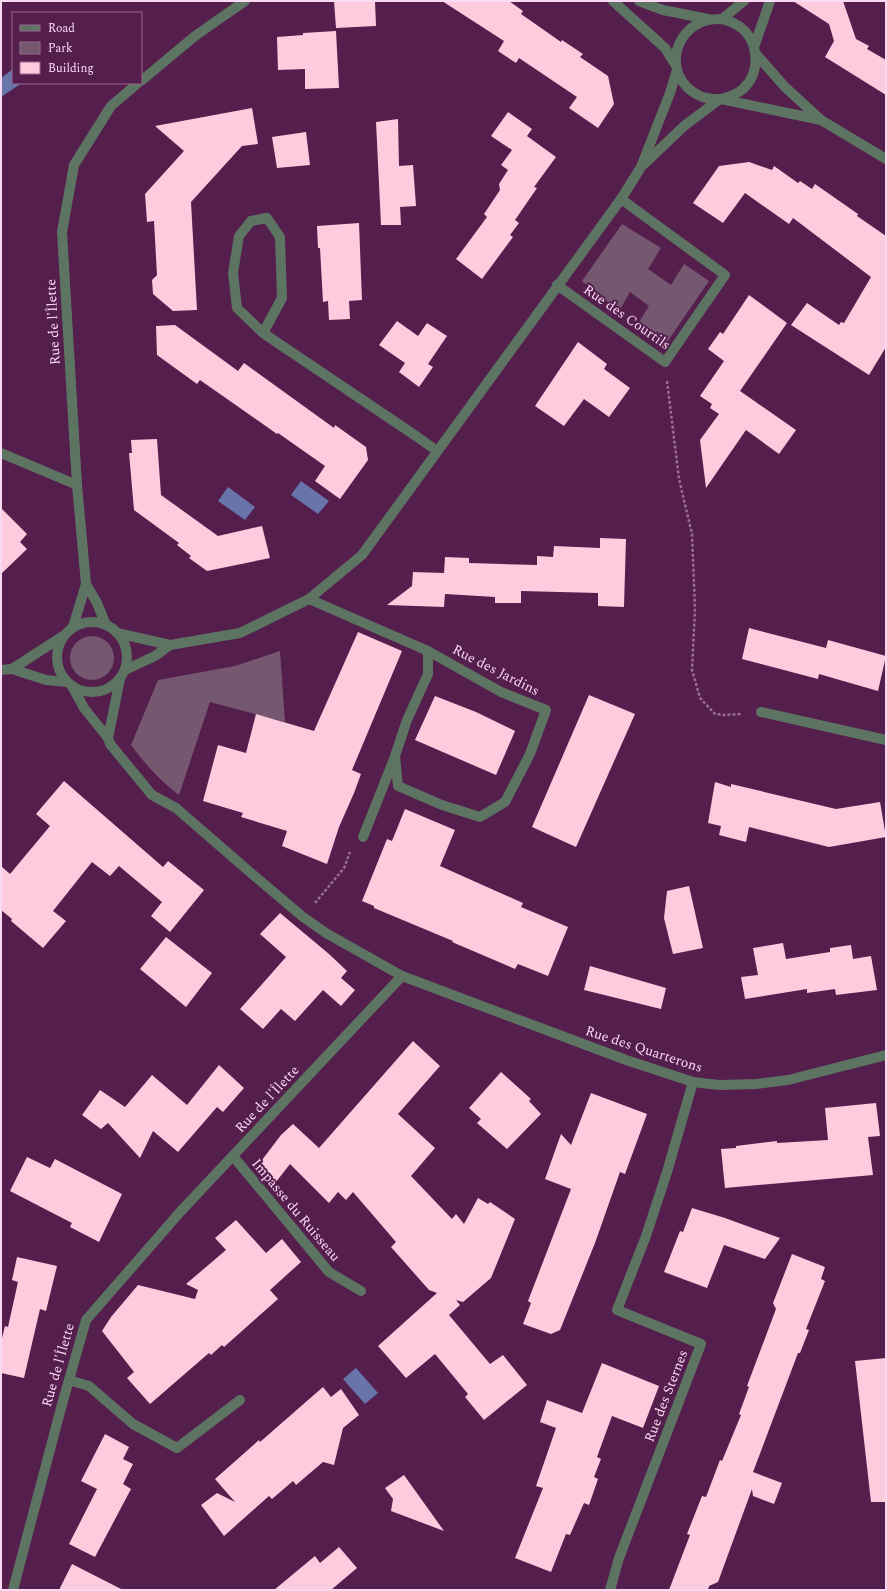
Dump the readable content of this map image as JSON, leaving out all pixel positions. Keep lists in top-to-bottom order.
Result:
{
  "streets": {
    "street": [
      "Rue des Courtils",
      "Rue de l'Îlette",
      "Rue des Jardins",
      "Rue des Quarterons",
      "Impasse du Ruisseau",
      "Rue des Sternes"
    ]
  },
  "crossings": [
    ["Rue de l'Îlette", "Rue des Quarterons"],
    ["Rue de l'Îlette", "Impasse du Ruisseau"],
    ["Rue des Quarterons", "Rue des Sternes"]
  ],
  "legend": ["Road", "Park", "Building"]
}
